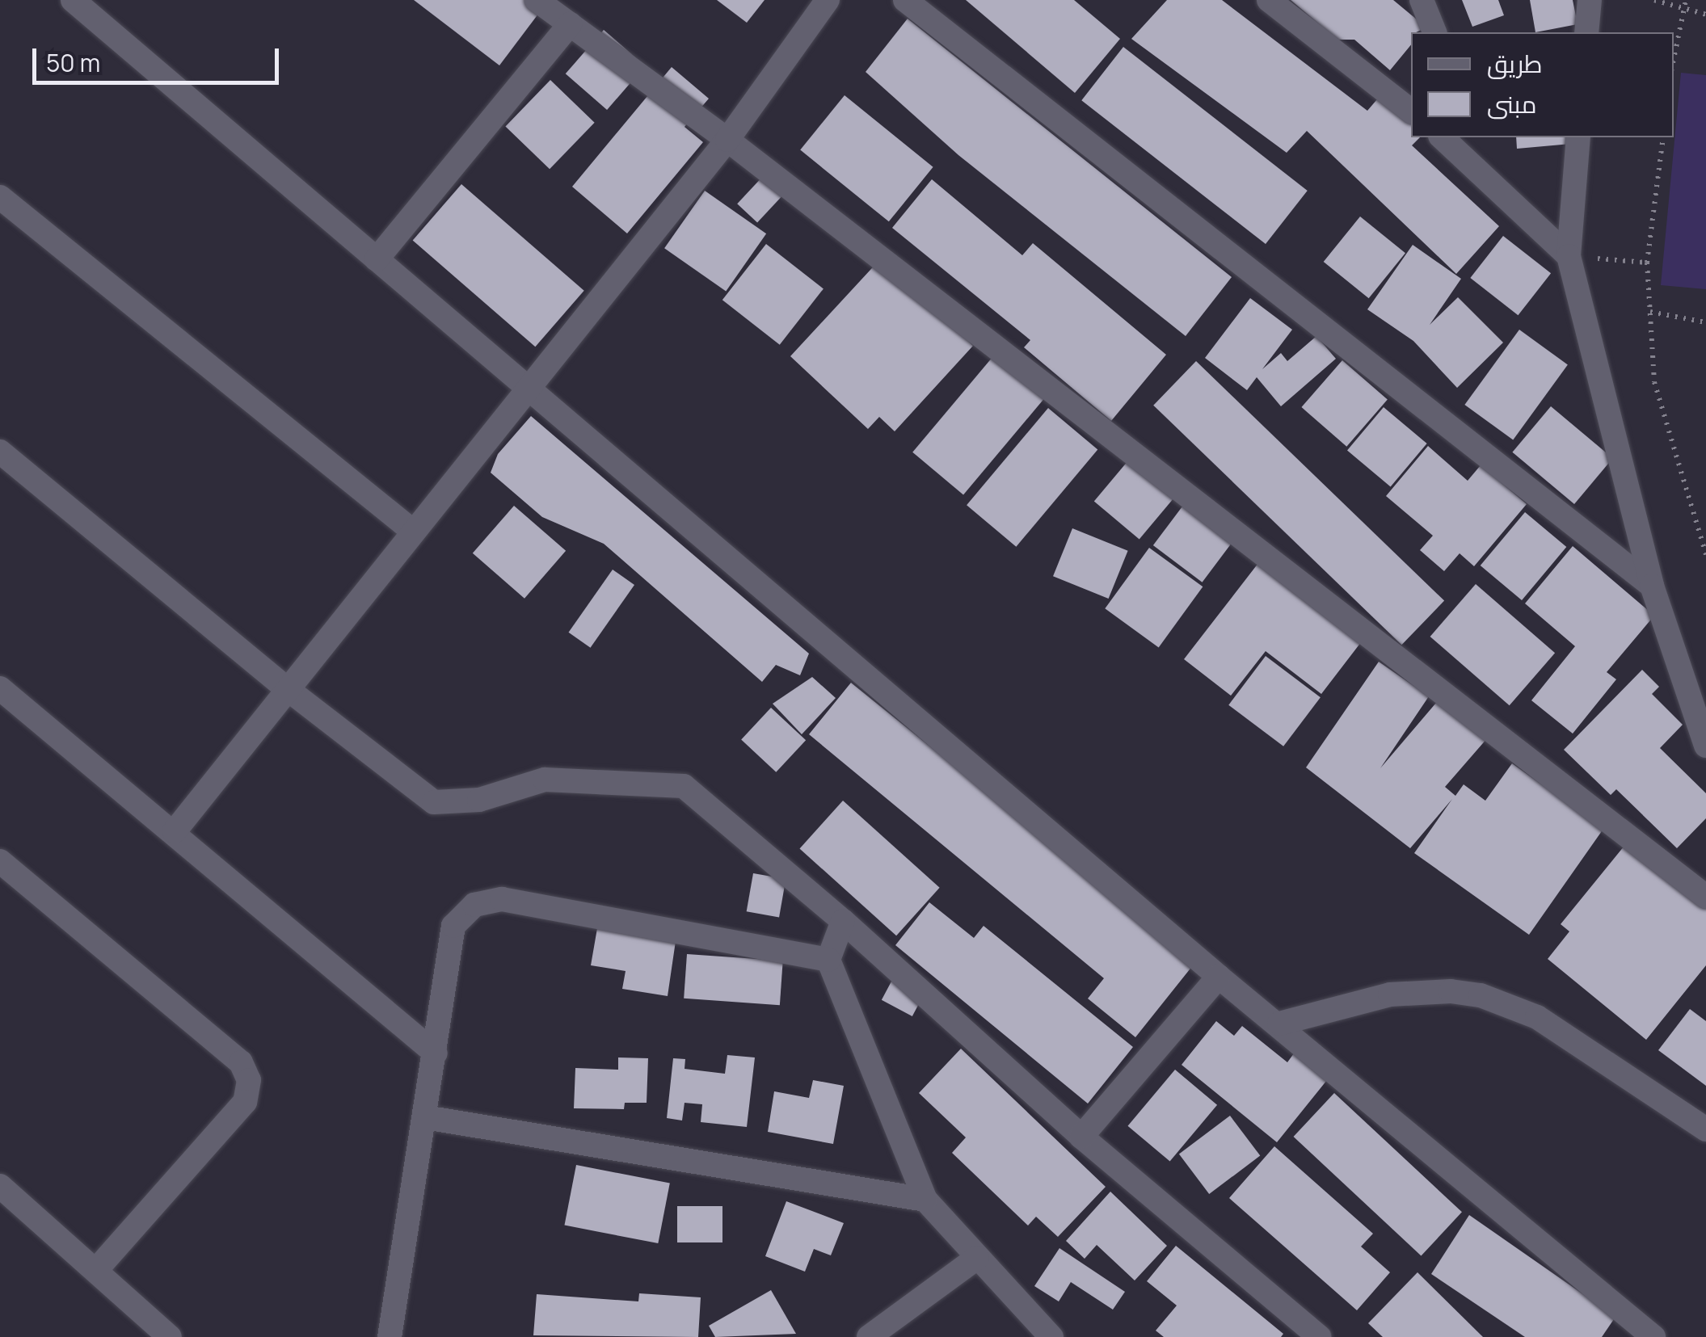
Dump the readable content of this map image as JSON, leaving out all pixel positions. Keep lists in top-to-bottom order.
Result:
{
  "legend": ["طريق", "مبنى"],
  "scale_bar": "50 m"
}
